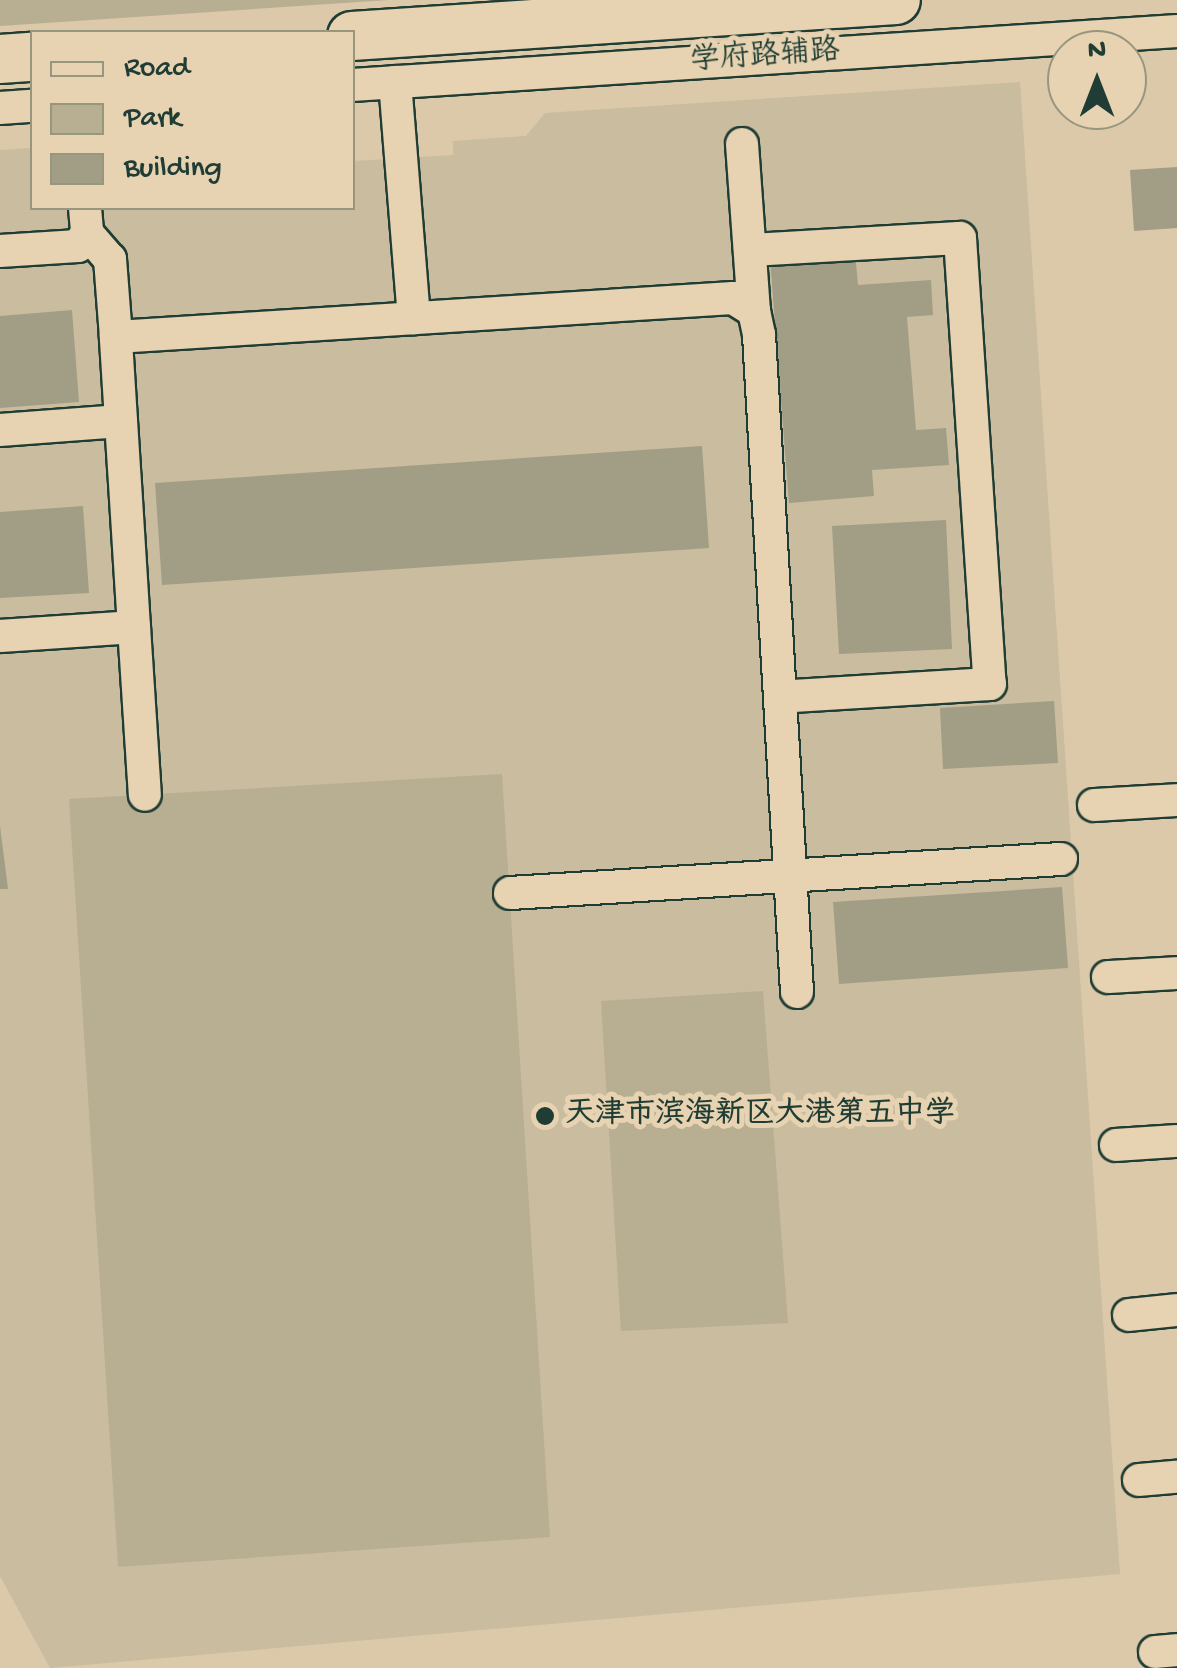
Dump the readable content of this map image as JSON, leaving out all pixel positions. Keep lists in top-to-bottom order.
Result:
{
  "streets": {
    "street": ["学府路辅路"]
  },
  "places": ["天津市滨海新区大港第五中学"],
  "legend": ["Road", "Park", "Building"],
  "north": "top"
}
